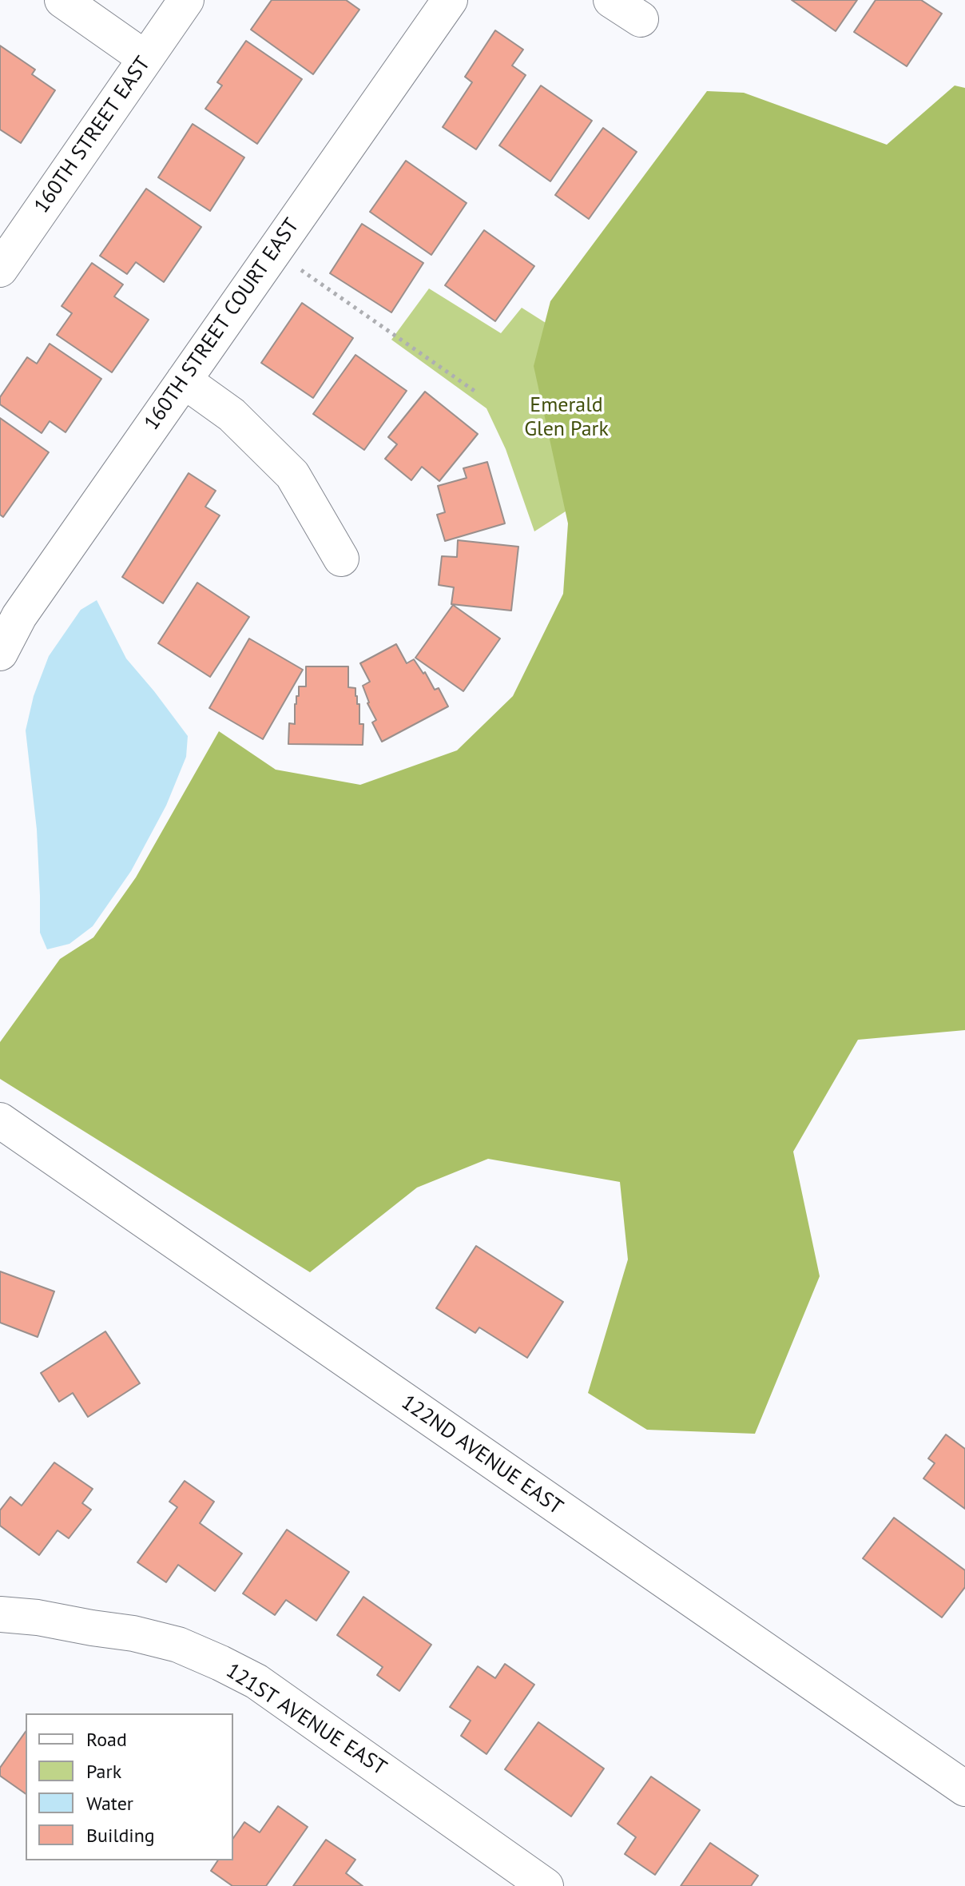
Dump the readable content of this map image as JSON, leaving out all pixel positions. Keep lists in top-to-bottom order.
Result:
{
  "streets": {
    "street": [
      "160TH STREET EAST",
      "160TH STREET COURT EAST",
      "122ND AVENUE EAST",
      "121ST AVENUE EAST"
    ]
  },
  "parks": ["Emerald Glen Park"],
  "legend": [
    "Road",
    "Park",
    "Water",
    "Building"
  ]
}
